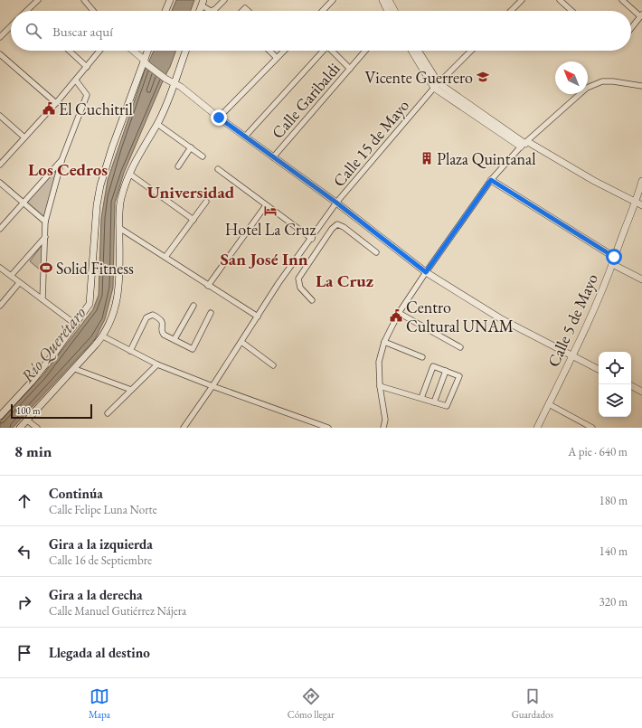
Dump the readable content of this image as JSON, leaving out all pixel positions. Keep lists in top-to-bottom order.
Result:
{
  "streets": {
    "street": ["Calle Garibaldi", "Calle 15 de Mayo", "Calle 5 de Mayo"]
  },
  "districts": [
    "Los Cedros",
    "Universidad",
    "San José Inn",
    "La Cruz"
  ],
  "water": ["Río Querétaro"],
  "places": {
    "school or university": ["Vicente Guerrero"],
    "public building": ["El Cuchitril", "Centro Cultural UNAM"],
    "building": ["Plaza Quintanal"],
    "hotel": ["Hotel La Cruz"],
    "sports": ["Solid Fitness"]
  },
  "scale_bar": "100 m",
  "north": "top left",
  "page": {
    "search": "Buscar aquí",
    "scale": "100 m",
    "heading": ["8 min", "A pie · 640 m"],
    "list": [
      ["Continúa", "Calle Felipe Luna Norte", "180 m"],
      ["Gira a la izquierda", "Calle 16 de Septiembre", "140 m"],
      ["Gira a la derecha", "Calle Manuel Gutiérrez Nájera", "320 m"],
      "Llegada al destino"
    ],
    "nav": ["Mapa", "Cómo llegar", "Guardados"]
  }
}
